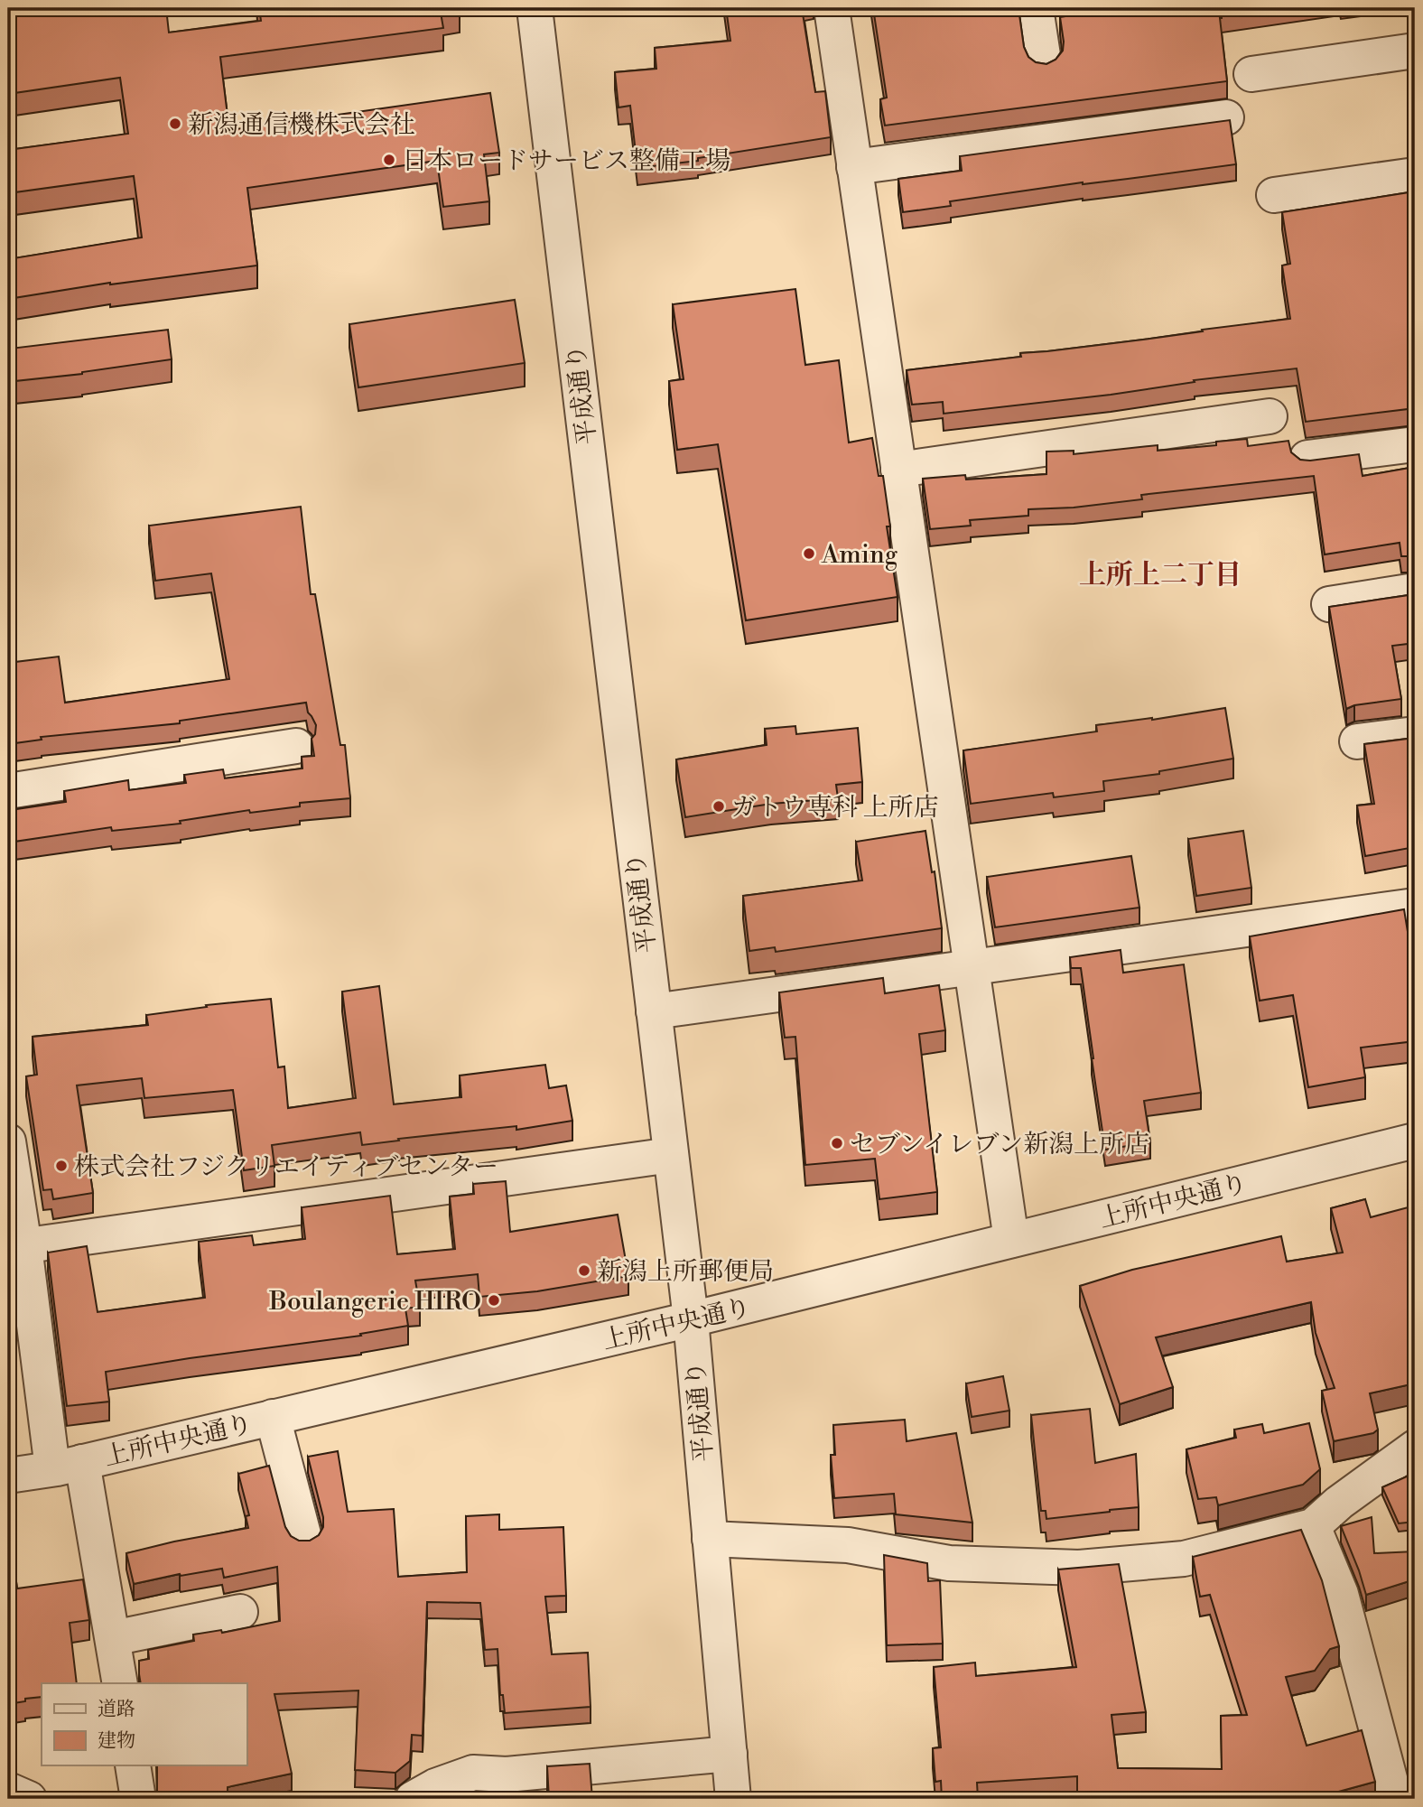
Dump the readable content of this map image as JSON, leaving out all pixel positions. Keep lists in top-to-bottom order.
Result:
{
  "streets": {
    "street": ["平成通り", "上所中央通り"]
  },
  "crossings": [
    ["平成通り", "上所中央通り"]
  ],
  "districts": ["上所上二丁目"],
  "places": [
    "新潟通信機株式会社",
    "日本ロードサービス整備工場",
    "Aming",
    "ガトウ専科 上所店",
    "セブンイレブン新潟上所店",
    "株式会社フジクリエイティブセンター",
    "新潟上所郵便局",
    "Boulangerie HIRO"
  ],
  "legend": ["道路", "建物"]
}
